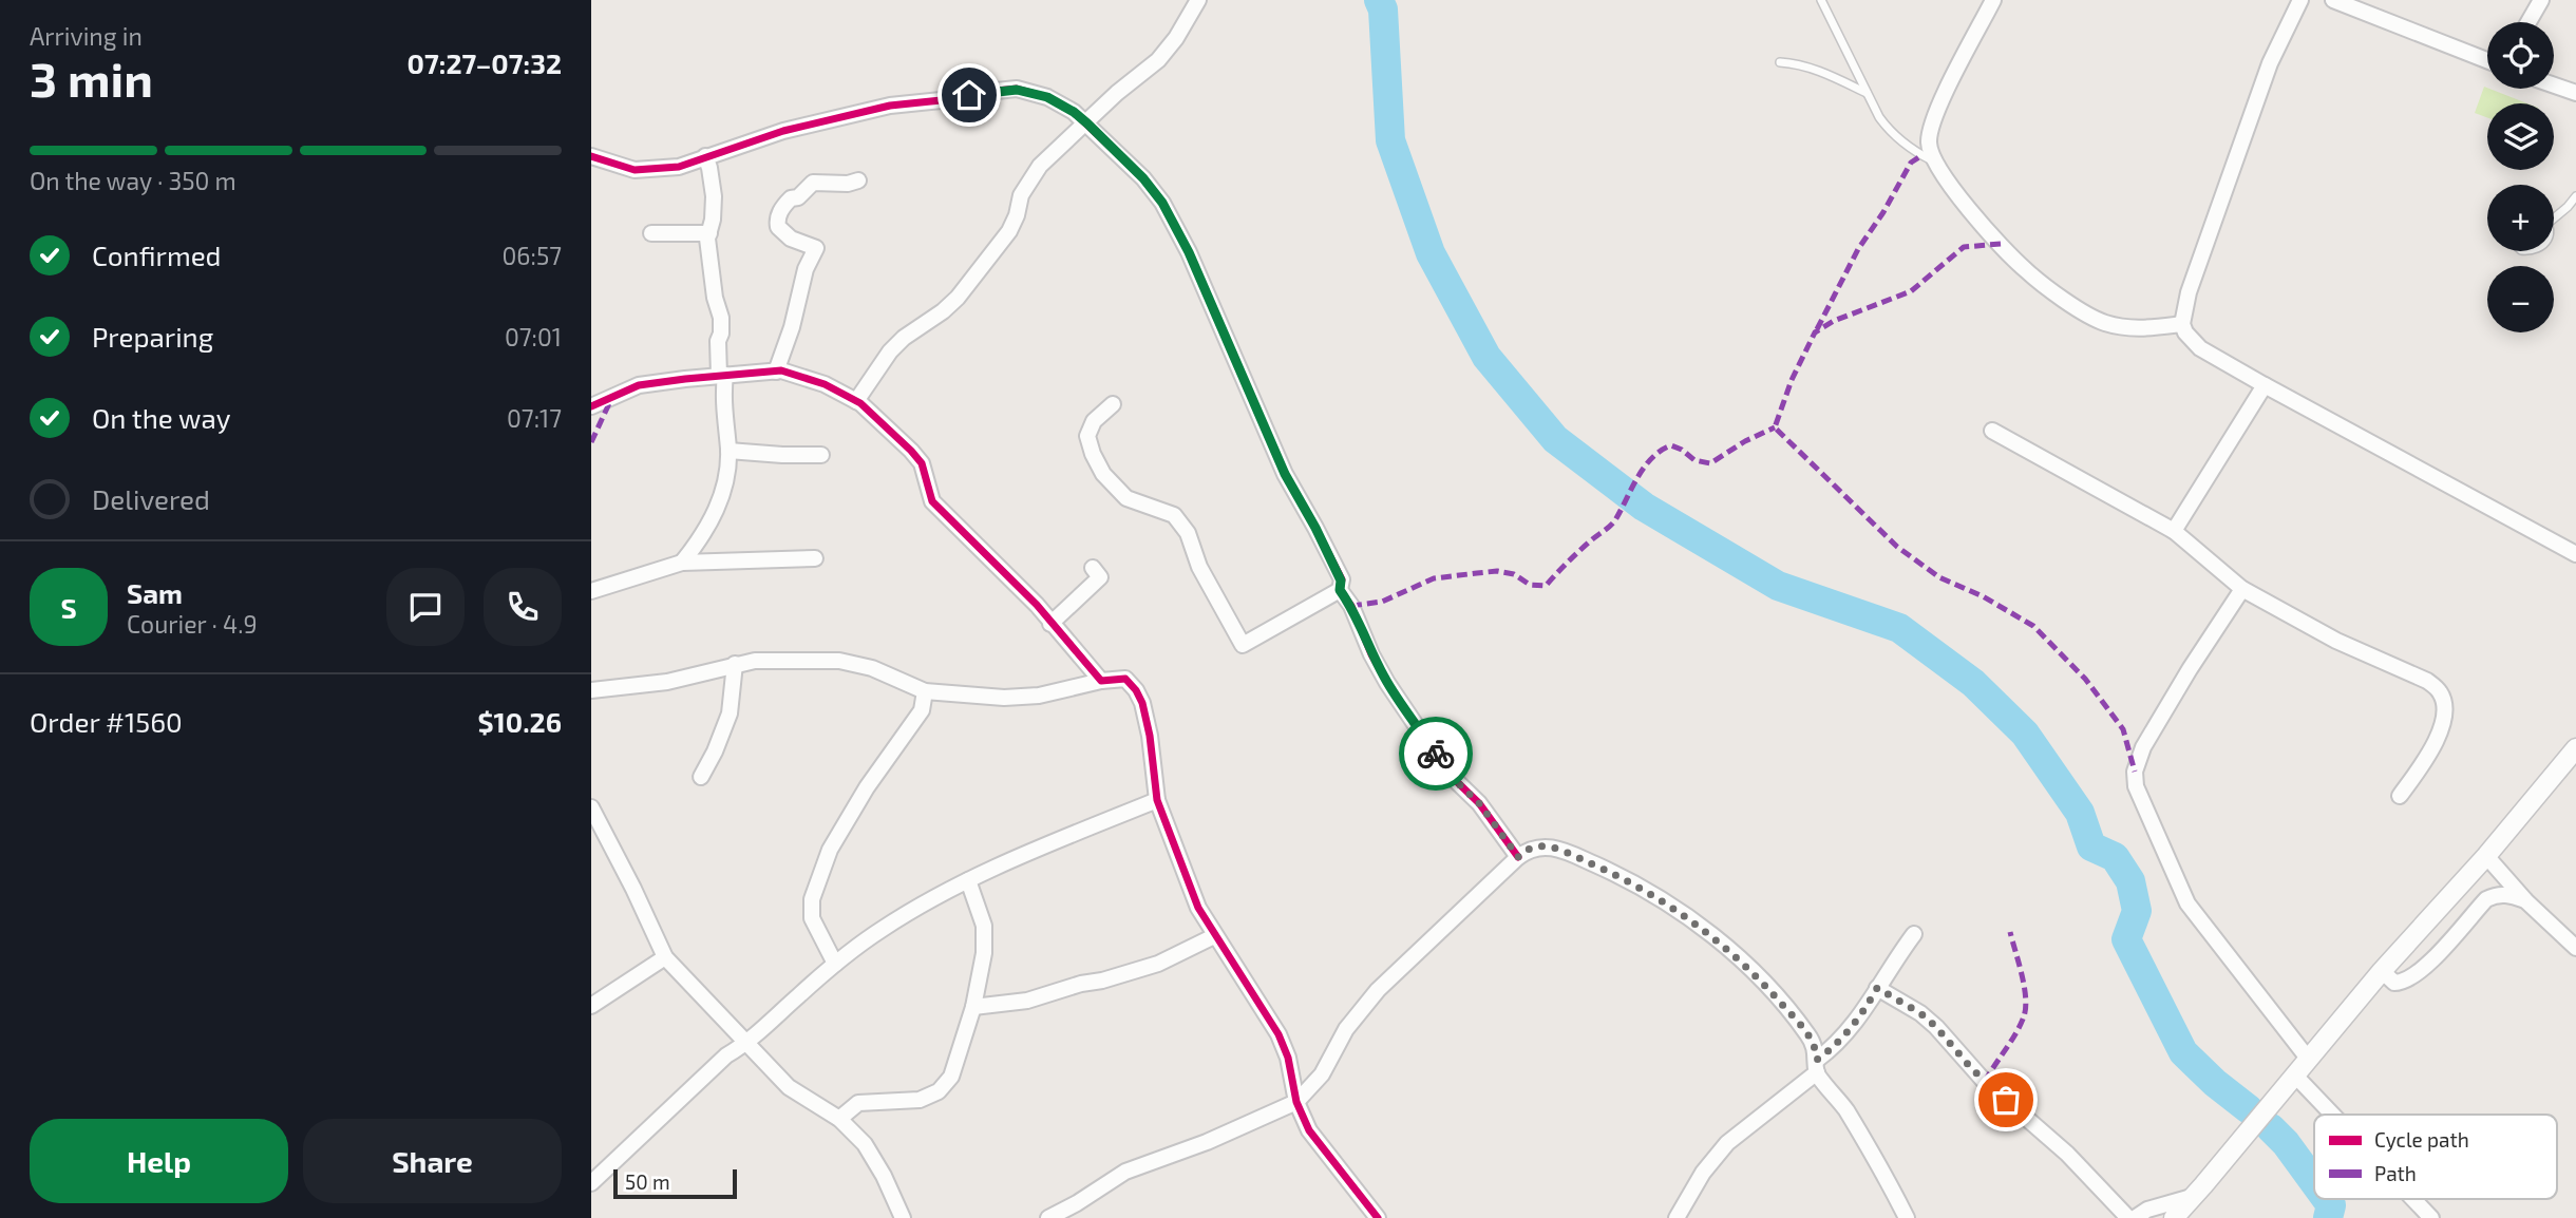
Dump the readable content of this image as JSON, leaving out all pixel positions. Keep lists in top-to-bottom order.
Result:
{
  "legend": ["Cycle path", "Path"],
  "scale_bar": "50 m",
  "page": {
    "heading": ["3 min", "Arriving in", "07:27–07:32"],
    "panel": [
      "Sam",
      "Courier · 4.9",
      "Order #1560",
      "$10.26"
    ],
    "map_buttons": ["+", "−"],
    "bar": "On the way · 350 m",
    "list": [
      ["Confirmed", "06:57"],
      ["Preparing", "07:01"],
      ["On the way", "07:17"],
      "Delivered"
    ],
    "round": "S",
    "buttons": ["Help", "Share"],
    "scale": "50 m"
  }
}
